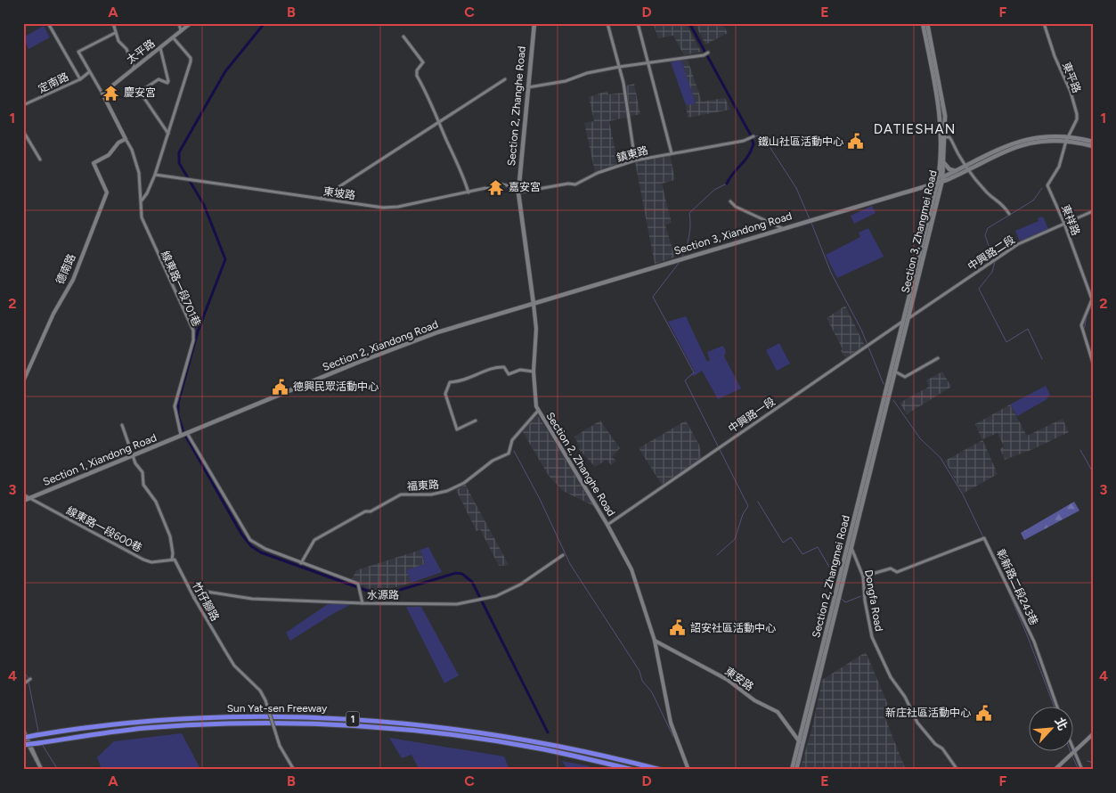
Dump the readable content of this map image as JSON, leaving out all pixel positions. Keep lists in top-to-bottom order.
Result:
{
  "streets": {
    "highway": ["Sun Yat-sen Freeway", "1"],
    "main road": [
      "Section 2, Zhanghe Road",
      "Section 3, Zhangmei Road",
      "Section 3, Xiandong Road",
      "Section 2, Xiandong Road",
      "Section 1, Xiandong Road",
      "Section 2, Zhangmei Road"
    ],
    "street": [
      "太平路",
      "東平路",
      "定南路",
      "鎮東路",
      "東坡路",
      "東祥路",
      "中興路二段",
      "德南路",
      "線東路一段701巷",
      "中興路一段",
      "福東路",
      "線東路一段600巷",
      "彰新路二段243巷",
      "水源路",
      "Dongfa Road",
      "竹仔腳路",
      "東安路"
    ]
  },
  "crossings": [
    ["東平路", "東祥路"],
    ["Section 2, Zhanghe Road", "鎮東路"],
    ["Section 2, Zhanghe Road", "東坡路"],
    ["Section 2, Zhanghe Road", "Section 3, Xiandong Road"],
    ["Section 2, Zhanghe Road", "Section 2, Xiandong Road"],
    ["Section 2, Zhanghe Road", "中興路一段"],
    ["Section 2, Zhanghe Road", "福東路"],
    ["Section 2, Zhanghe Road", "東安路"],
    ["鎮東路", "東坡路"],
    ["東祥路", "中興路二段"],
    ["Section 3, Zhangmei Road", "Section 3, Xiandong Road"],
    ["Section 3, Zhangmei Road", "中興路二段"],
    ["Section 3, Zhangmei Road", "中興路一段"],
    ["Section 3, Zhangmei Road", "Section 2, Zhangmei Road"],
    ["Section 3, Xiandong Road", "Section 2, Xiandong Road"],
    ["中興路二段", "中興路一段"],
    ["德南路", "線東路一段701巷"],
    ["線東路一段701巷", "Section 2, Xiandong Road"],
    ["線東路一段701巷", "Section 1, Xiandong Road"],
    ["線東路一段701巷", "福東路"],
    ["線東路一段701巷", "水源路"],
    ["Section 2, Xiandong Road", "Section 1, Xiandong Road"],
    ["Section 1, Xiandong Road", "線東路一段600巷"],
    ["線東路一段600巷", "竹仔腳路"],
    ["Section 2, Zhangmei Road", "Dongfa Road"],
    ["Section 2, Zhangmei Road", "東安路"],
    ["彰新路二段243巷", "Dongfa Road"],
    ["水源路", "竹仔腳路"]
  ],
  "districts": ["DATIESHAN"],
  "places": {
    "temple": ["慶安宮", "嘉安宮"],
    "public building": [
      "鐵山社區活動中心",
      "德興民眾活動中心",
      "詔安社區活動中心",
      "新庄社區活動中心"
    ]
  },
  "north": "top right",
  "grid": {
    "columns": [
      "A",
      "B",
      "C",
      "D",
      "E",
      "F"
    ],
    "rows": [
      "1",
      "2",
      "3",
      "4"
    ]
  }
}
